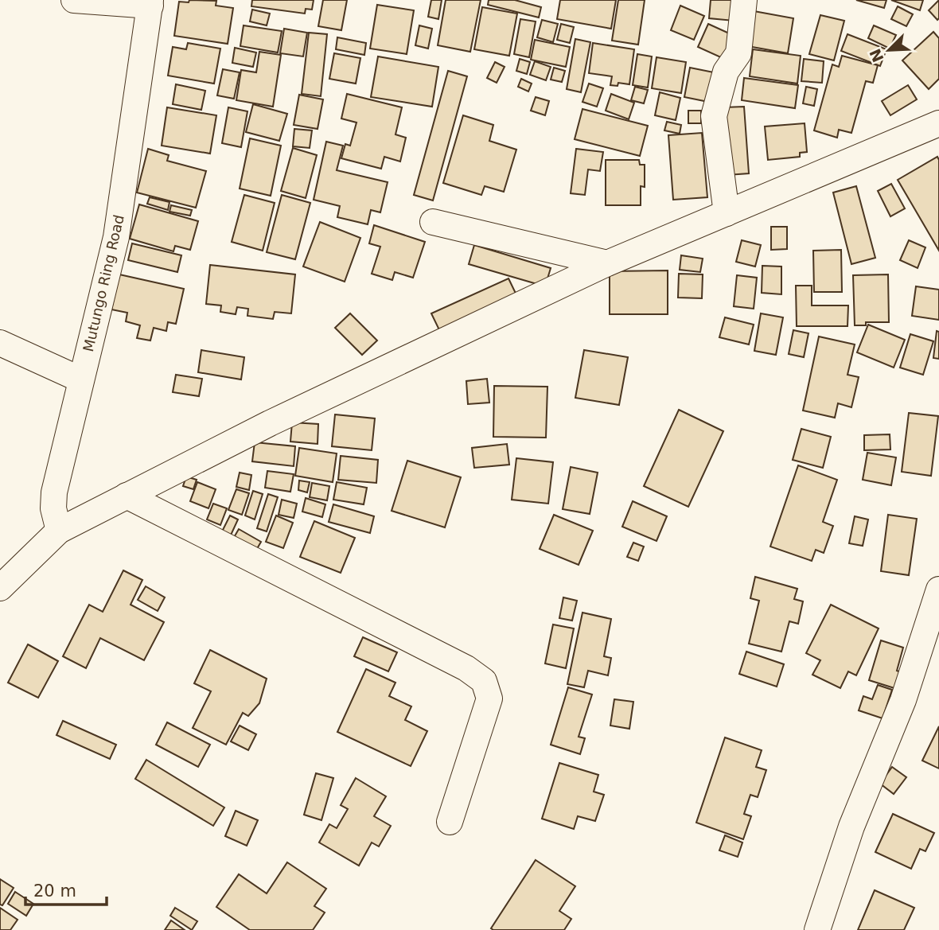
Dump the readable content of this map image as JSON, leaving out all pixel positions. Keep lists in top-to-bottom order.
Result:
{
  "streets": {
    "street": ["Mutungo Ring Road"]
  },
  "scale_bar": "20 m",
  "north": "bottom left"
}
